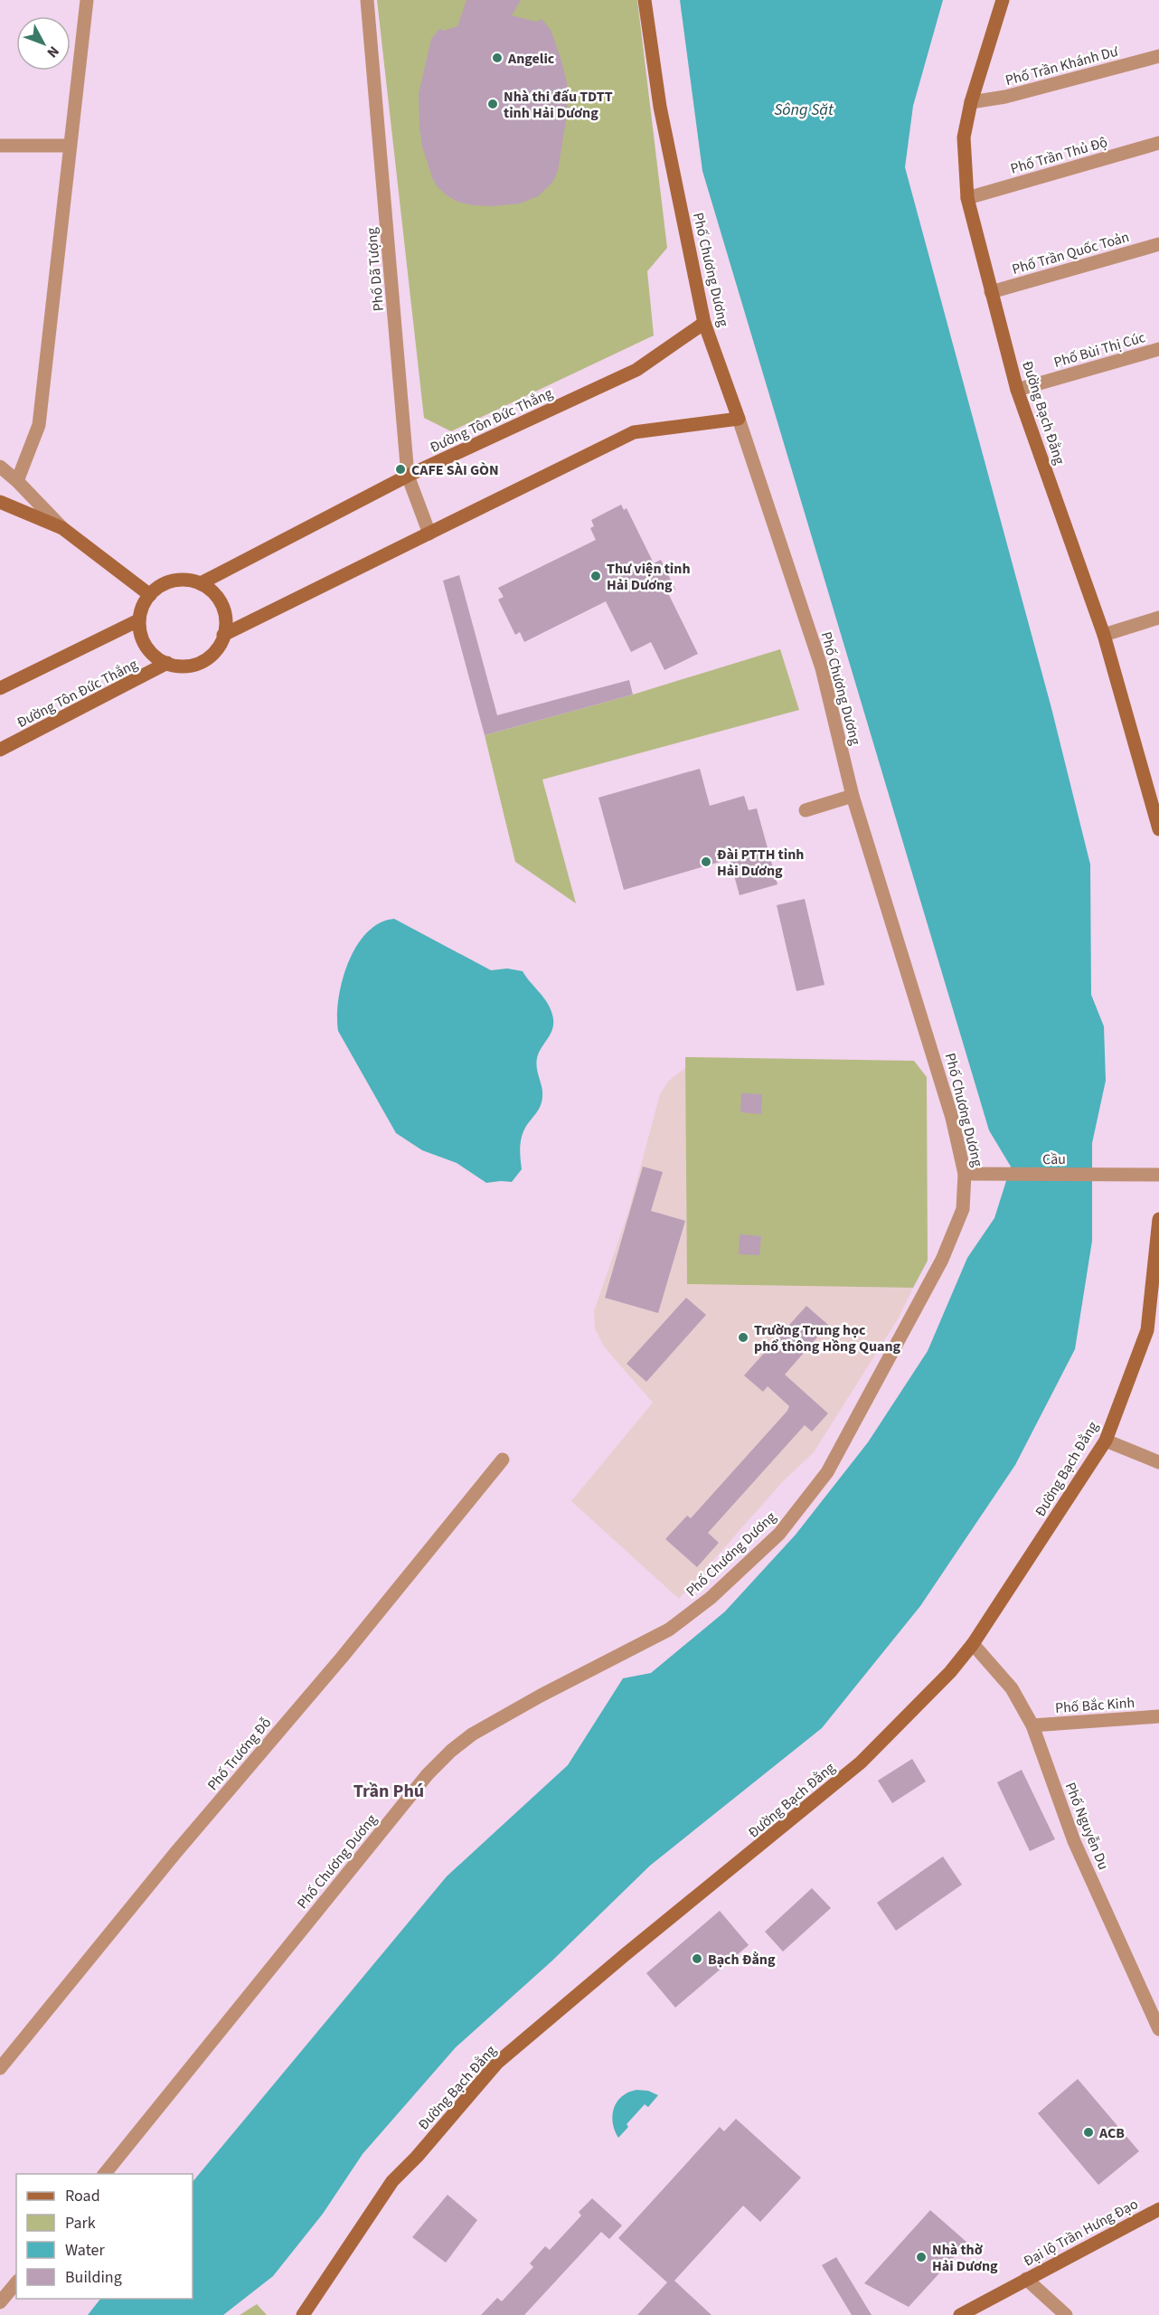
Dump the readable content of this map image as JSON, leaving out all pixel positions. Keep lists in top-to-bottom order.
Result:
{
  "streets": {
    "street": [
      "Phố Trần Khánh Dư",
      "Phố Trần Thủ Độ",
      "Phố Trần Quốc Toản",
      "Phố Dã Tượng",
      "Phố Chương Dương",
      "Phố Bùi Thị Cúc",
      "Đường Bạch Đằng",
      "Đường Tôn Đức Thắng",
      "Cầu",
      "Phố Bắc Kinh",
      "Phố Trương Đỗ",
      "Phố Nguyễn Du",
      "Đại lộ Trần Hưng Đạo"
    ]
  },
  "crossings": [
    ["Phố Trần Khánh Dư", "Đường Bạch Đằng"],
    ["Phố Trần Thủ Độ", "Đường Bạch Đằng"],
    ["Phố Trần Quốc Toản", "Đường Bạch Đằng"],
    ["Phố Dã Tượng", "Đường Tôn Đức Thắng"],
    ["Phố Chương Dương", "Đường Tôn Đức Thắng"],
    ["Phố Chương Dương", "Cầu"],
    ["Phố Bùi Thị Cúc", "Đường Bạch Đằng"],
    ["Đường Bạch Đằng", "Phố Nguyễn Du"],
    ["Phố Bắc Kinh", "Phố Nguyễn Du"]
  ],
  "districts": ["Trần Phú"],
  "water": ["Sông Sặt"],
  "places": [
    "Angelic",
    "Nhà thi đấu TDTT tỉnh Hải Dương",
    "CAFE SÀI GÒN",
    "Thư viện tỉnh Hải Dương",
    "Đài PTTH tỉnh Hải Dương",
    "Trường Trung học phổ thông Hồng Quang",
    "Bạch Đằng",
    "ACB",
    "Nhà thờ Hải Dương"
  ],
  "legend": [
    "Road",
    "Park",
    "Water",
    "Building"
  ],
  "north": "bottom right"
}
